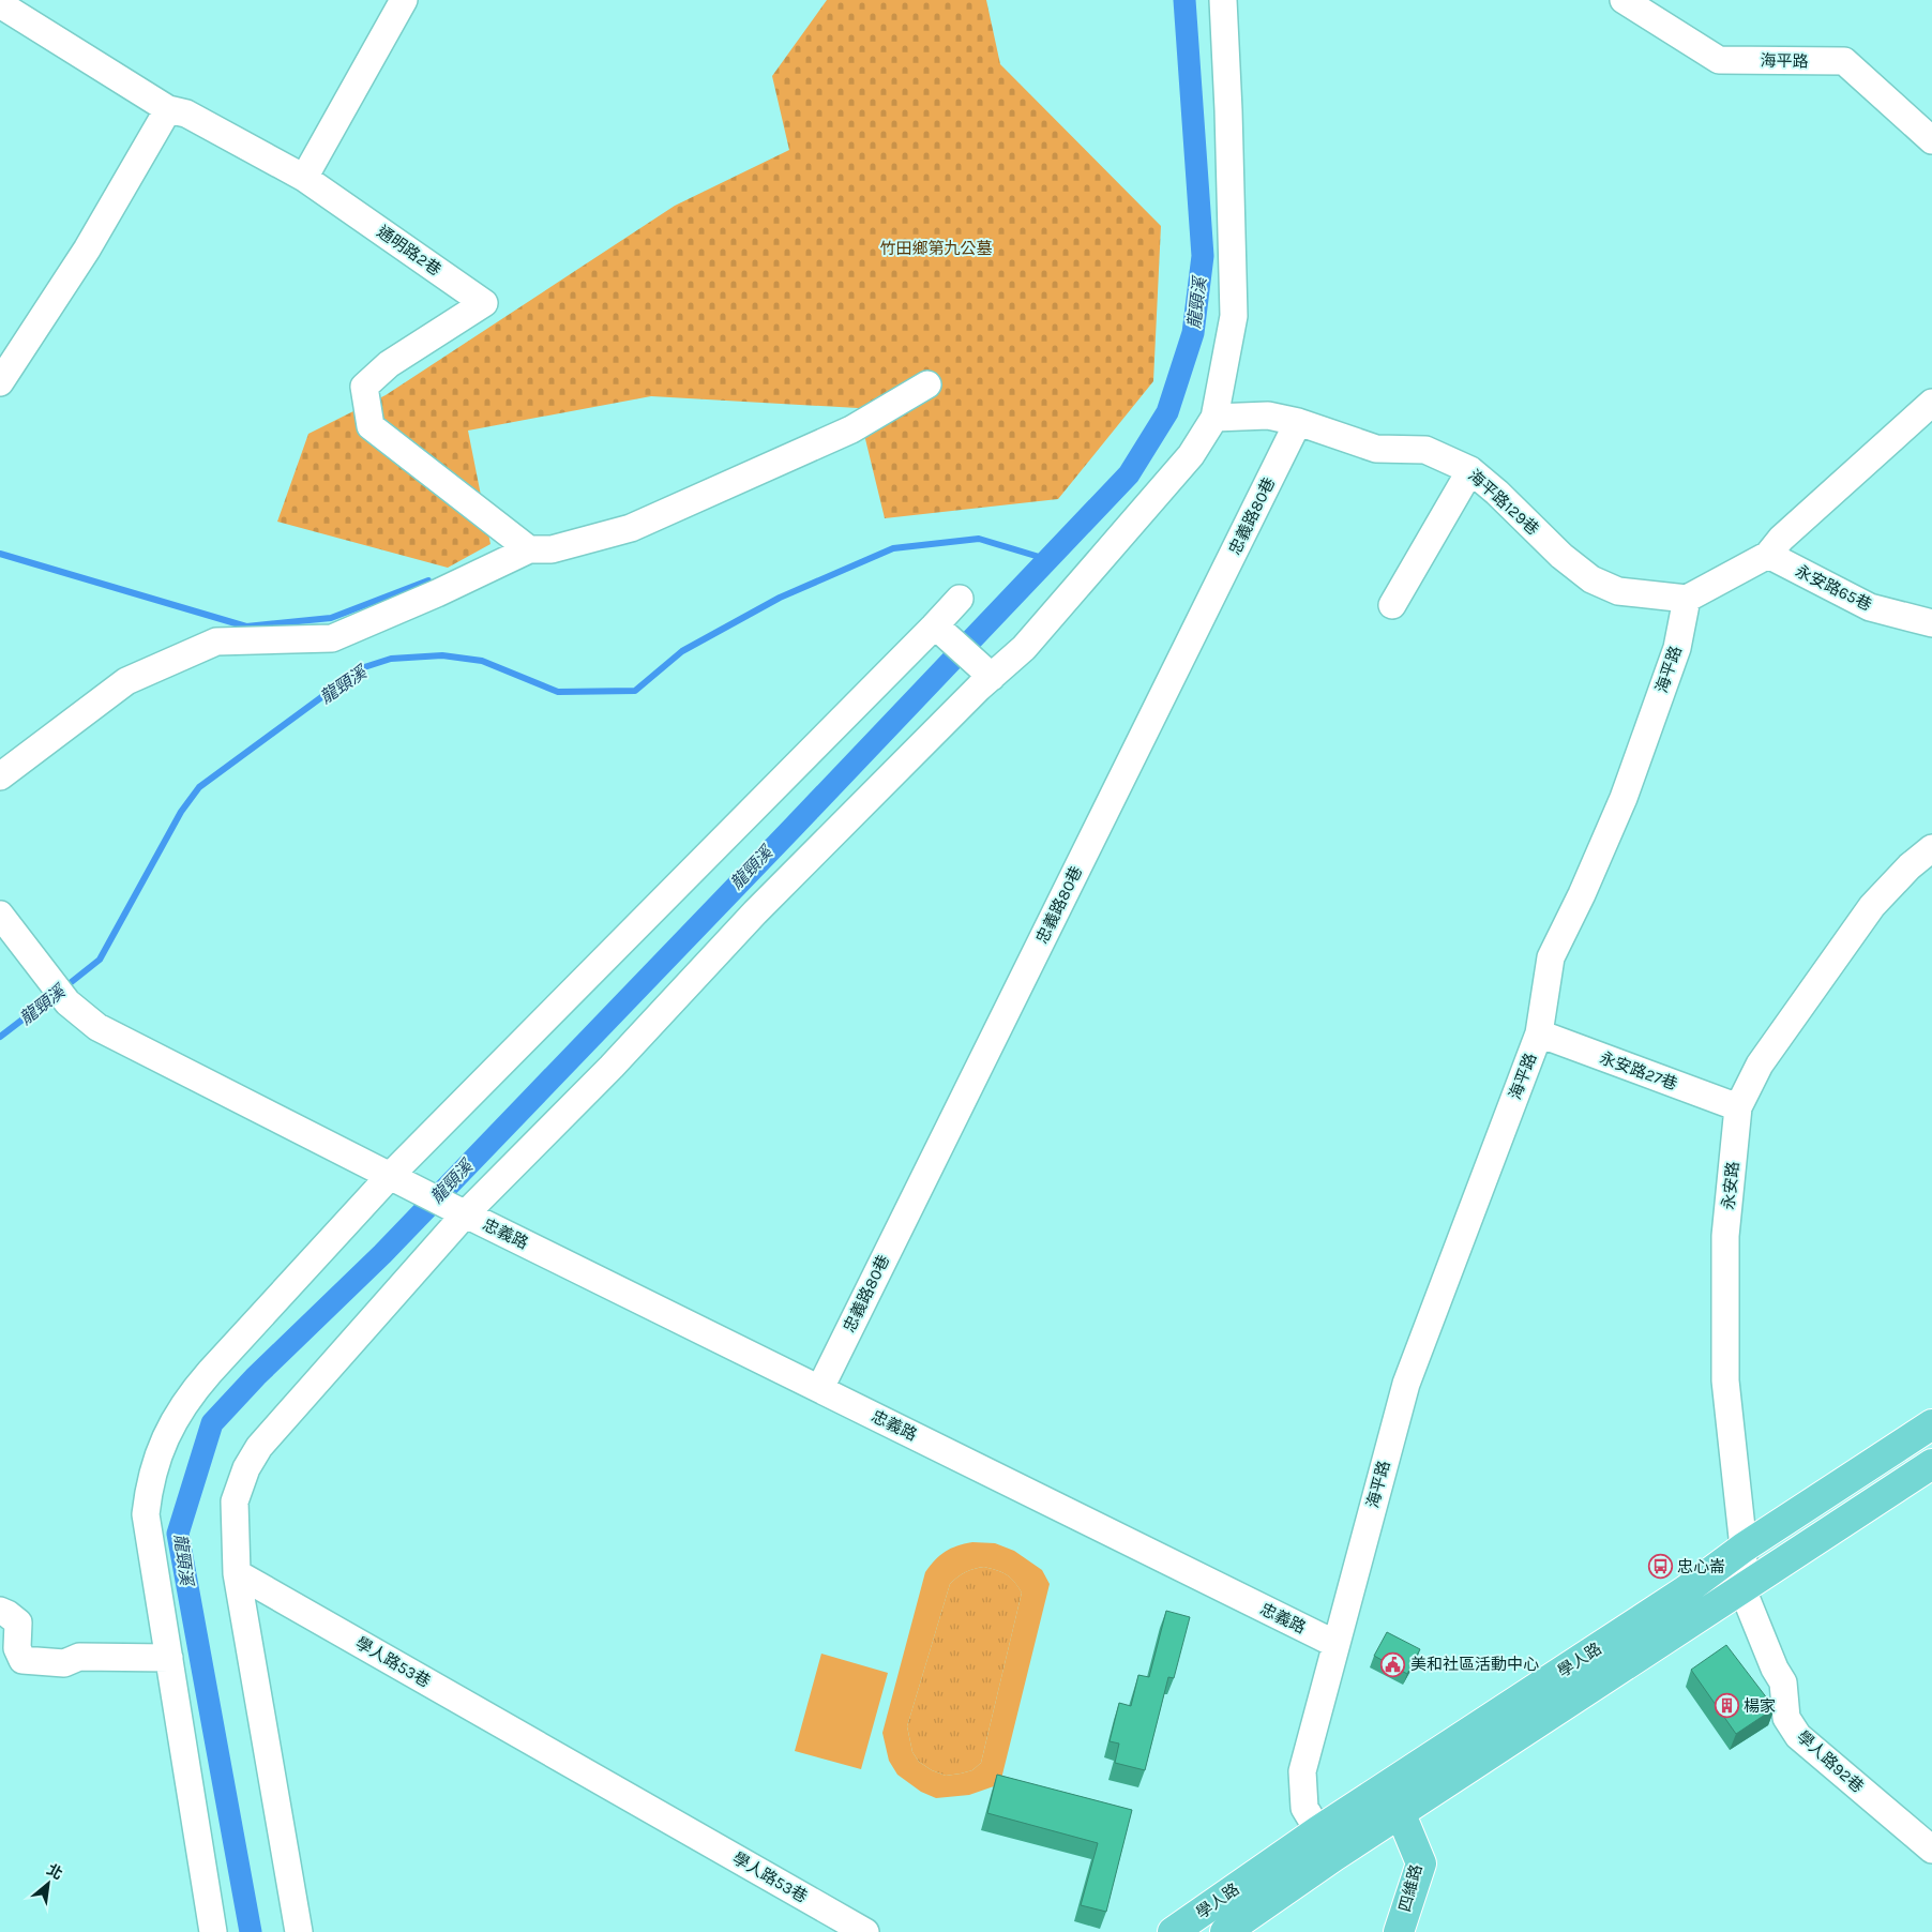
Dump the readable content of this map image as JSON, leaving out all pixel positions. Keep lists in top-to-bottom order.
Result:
{
  "streets": {
    "main road": ["學人路", "四維路"],
    "street": [
      "海平路",
      "通明路2巷",
      "海平路129巷",
      "忠義路80巷",
      "永安路65巷",
      "永安路27巷",
      "永安路",
      "忠義路",
      "學人路53巷",
      "學人路92巷"
    ]
  },
  "crossings": [
    ["海平路", "海平路129巷"],
    ["海平路", "永安路27巷"],
    ["海平路", "忠義路"],
    ["海平路", "學人路"],
    ["海平路129巷", "忠義路80巷"],
    ["忠義路80巷", "忠義路"],
    ["永安路27巷", "永安路"],
    ["永安路", "學人路"],
    ["永安路", "學人路92巷"],
    ["學人路", "學人路92巷"],
    ["學人路", "四維路"]
  ],
  "water": ["龍頸溪"],
  "parks": ["竹田鄉第九公墓"],
  "places": {
    "bus stop": ["忠心崙"],
    "public building": ["美和社區活動中心"],
    "building": ["楊家"]
  },
  "north": "top right"
}
